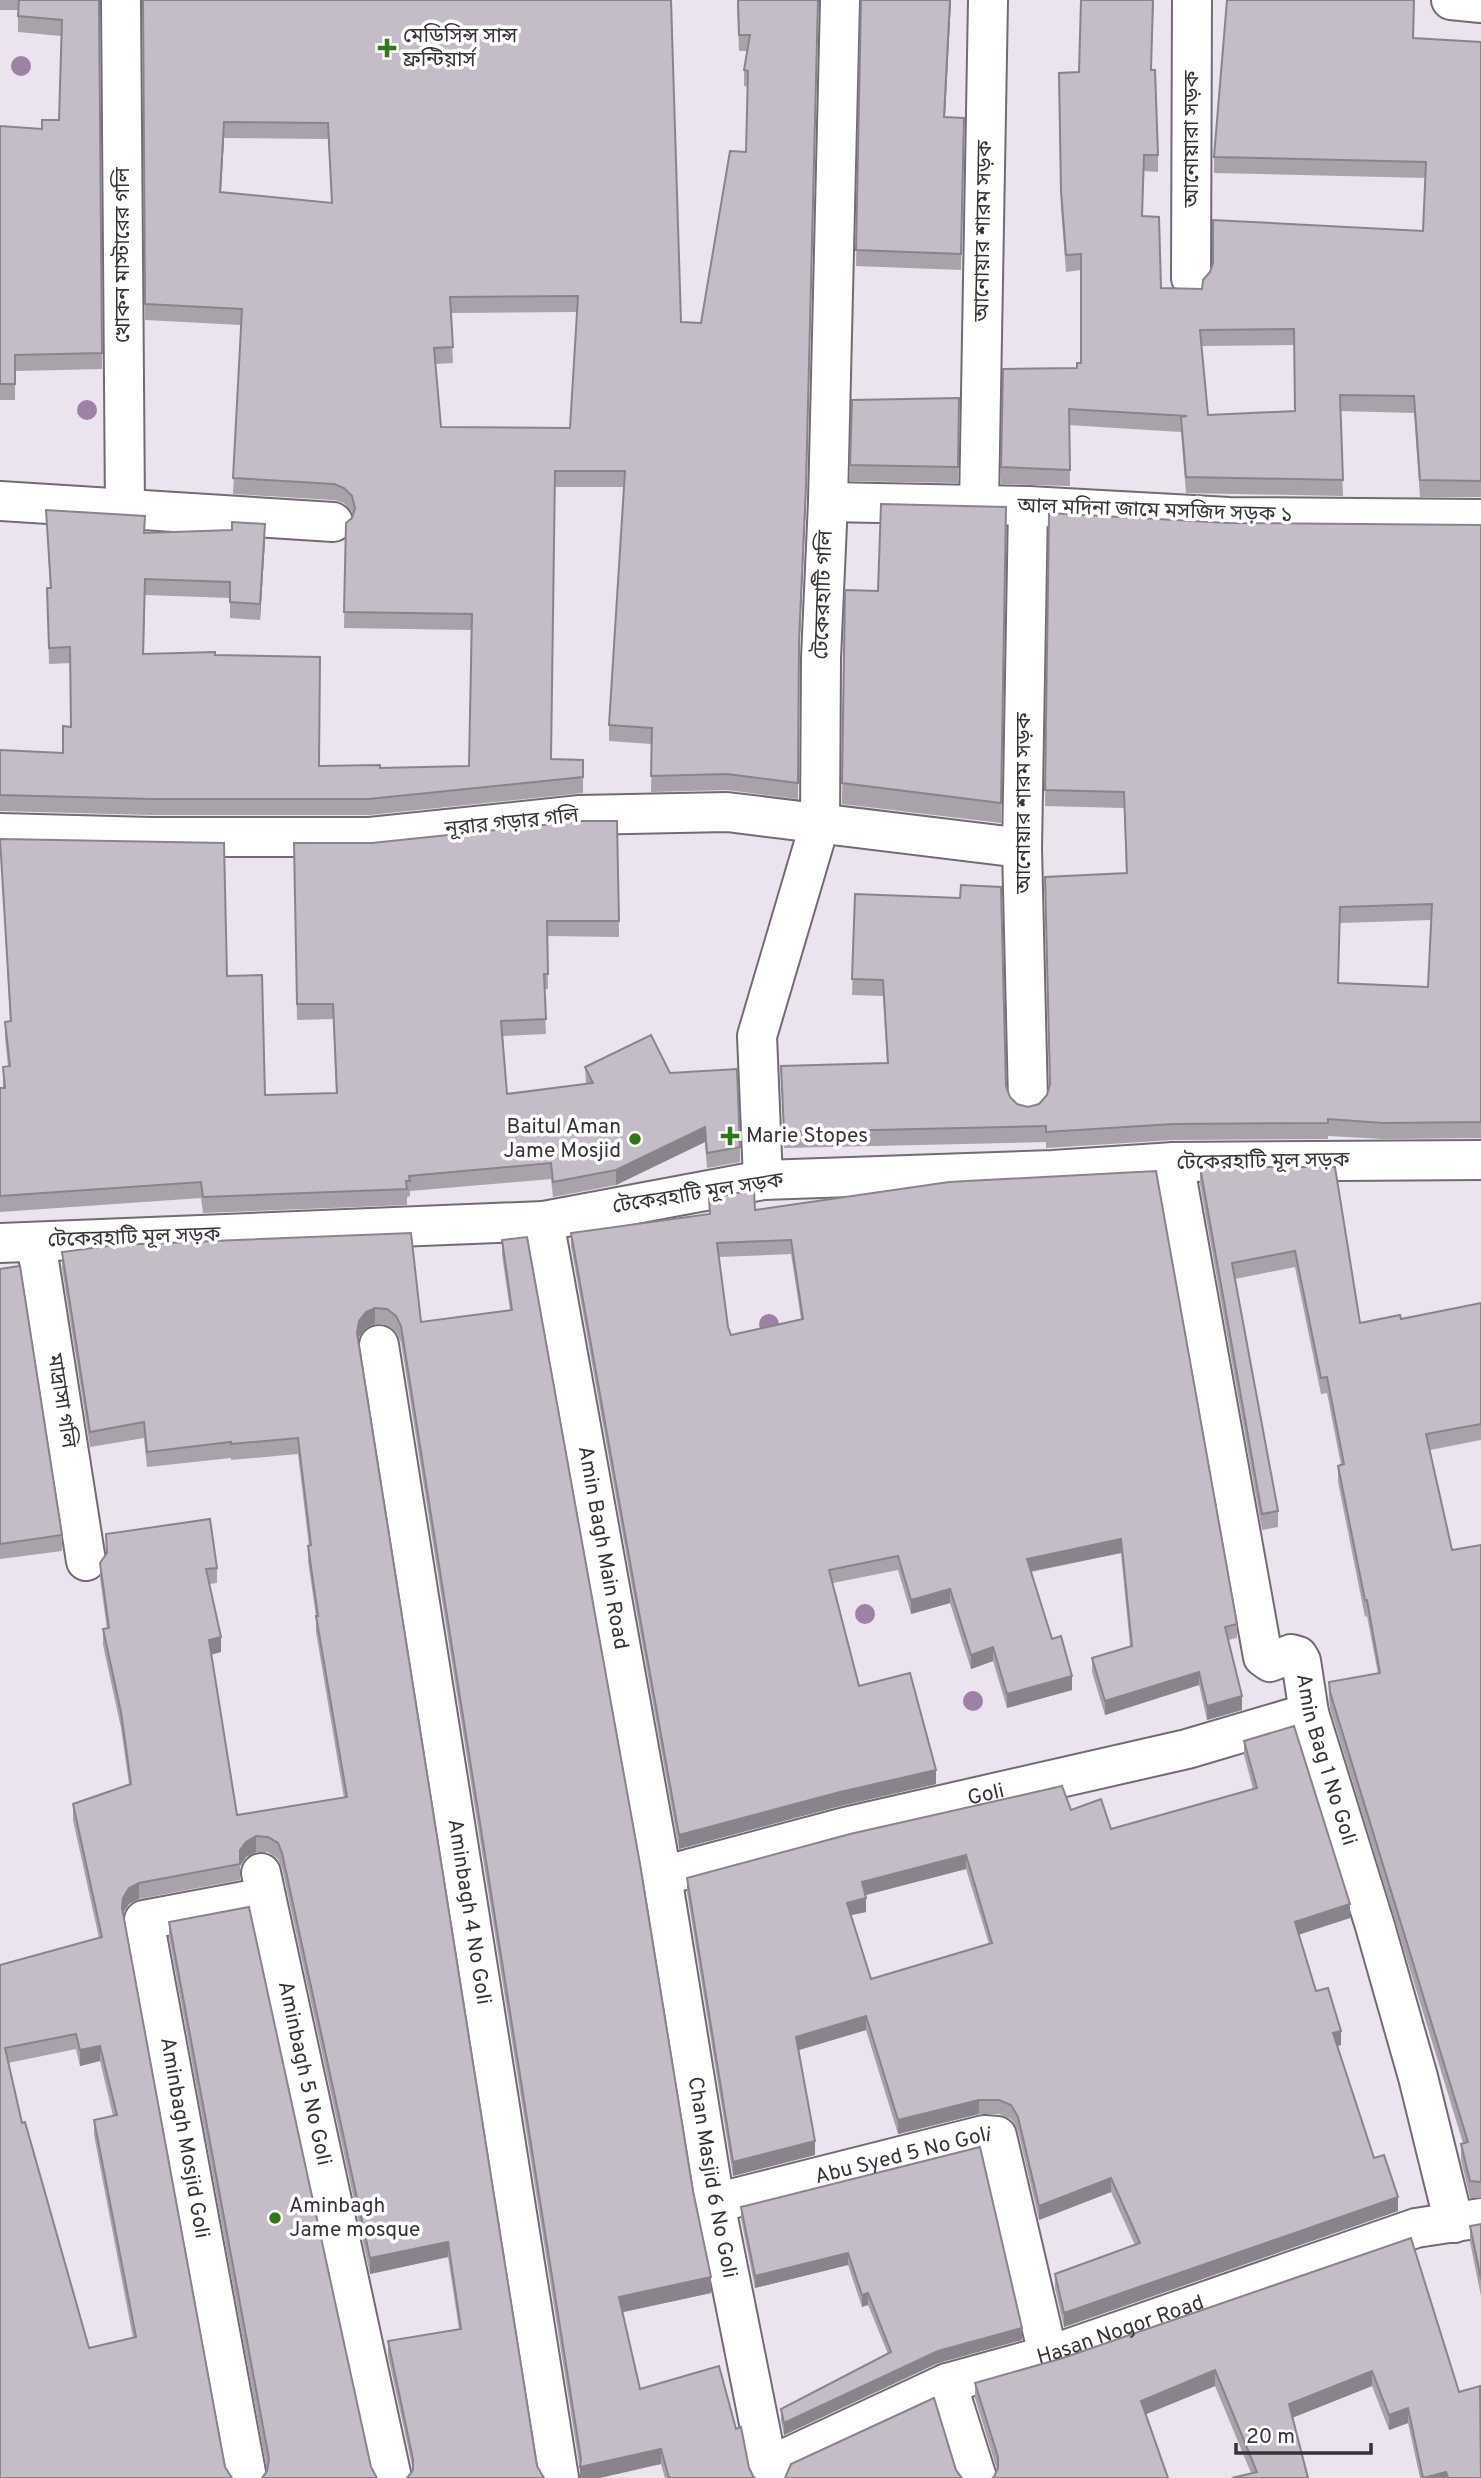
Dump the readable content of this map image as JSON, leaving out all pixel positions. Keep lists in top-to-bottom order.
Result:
{
  "streets": {
    "street": [
      "আনোয়ারা সড়ক",
      "আনোয়ার শারম সড়ক",
      "খোকন মাস্টারের গলি",
      "আল মদিনা জামে মসজিদ সড়ক ১",
      "টেকেরহাটি গলি",
      "নূরার গড়ার গলি",
      "টেকেরহাটি মূল সড়ক",
      "মাদ্রাসা গলি",
      "Amin Bagh Main Road",
      "Amin Bag 1 No Goli",
      "Goli",
      "Aminbagh 4 No Goli",
      "Aminbagh 5 No Goli",
      "Aminbagh Mosjid Goli",
      "Abu Syed 5 No Goli",
      "Chan Masjid 6 No Goli",
      "Hasan Nogor Road"
    ]
  },
  "crossings": [
    ["আনোয়ার শারম সড়ক", "আল মদিনা জামে মসজিদ সড়ক ১"],
    ["আনোয়ার শারম সড়ক", "নূরার গড়ার গলি"],
    ["আল মদিনা জামে মসজিদ সড়ক ১", "টেকেরহাটি গলি"],
    ["টেকেরহাটি গলি", "নূরার গড়ার গলি"],
    ["টেকেরহাটি গলি", "টেকেরহাটি মূল সড়ক"],
    ["টেকেরহাটি মূল সড়ক", "মাদ্রাসা গলি"],
    ["টেকেরহাটি মূল সড়ক", "Amin Bagh Main Road"],
    ["টেকেরহাটি মূল সড়ক", "Amin Bag 1 No Goli"],
    ["Amin Bagh Main Road", "Goli"],
    ["Amin Bagh Main Road", "Chan Masjid 6 No Goli"],
    ["Amin Bag 1 No Goli", "Goli"],
    ["Amin Bag 1 No Goli", "Hasan Nogor Road"],
    ["Goli", "Chan Masjid 6 No Goli"],
    ["Aminbagh 5 No Goli", "Aminbagh Mosjid Goli"],
    ["Abu Syed 5 No Goli", "Chan Masjid 6 No Goli"],
    ["Abu Syed 5 No Goli", "Hasan Nogor Road"],
    ["Chan Masjid 6 No Goli", "Hasan Nogor Road"]
  ],
  "places": {
    "health": ["মেডিসিন্স সান্স ফ্রন্টিয়ার্স", "Marie Stopes"],
    "other": ["Baitul Aman Jame Mosjid", "Aminbagh Jame mosque"]
  },
  "scale_bar": "20 m"
}
